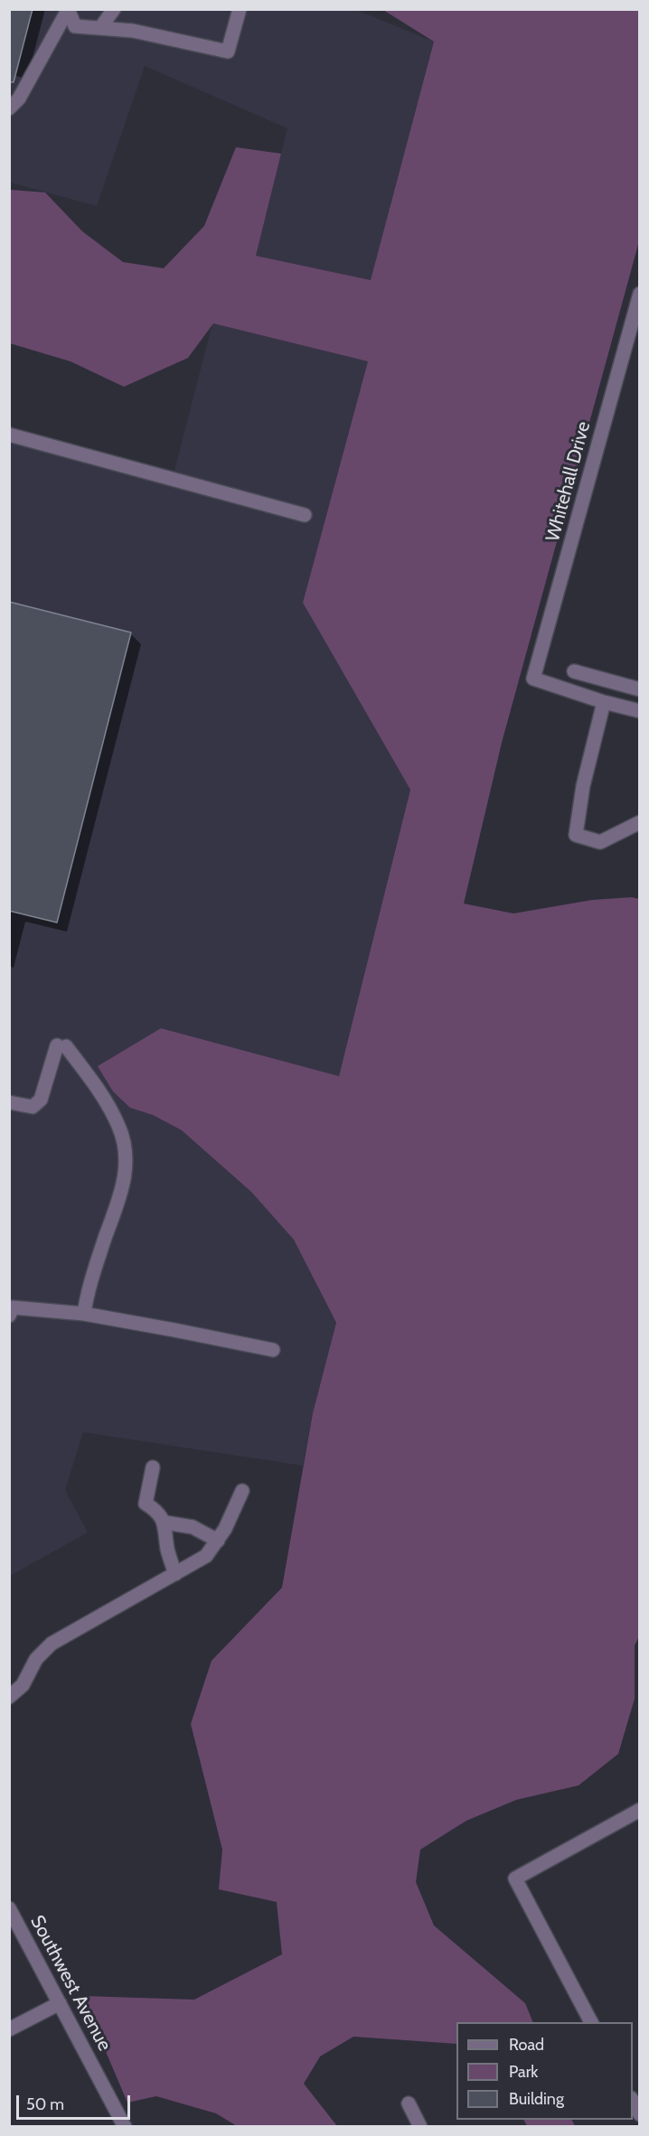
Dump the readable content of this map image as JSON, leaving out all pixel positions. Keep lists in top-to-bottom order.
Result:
{
  "streets": {
    "street": ["Whitehall Drive", "Southwest Avenue"]
  },
  "legend": ["Road", "Park", "Building"],
  "scale_bar": "50 m"
}
